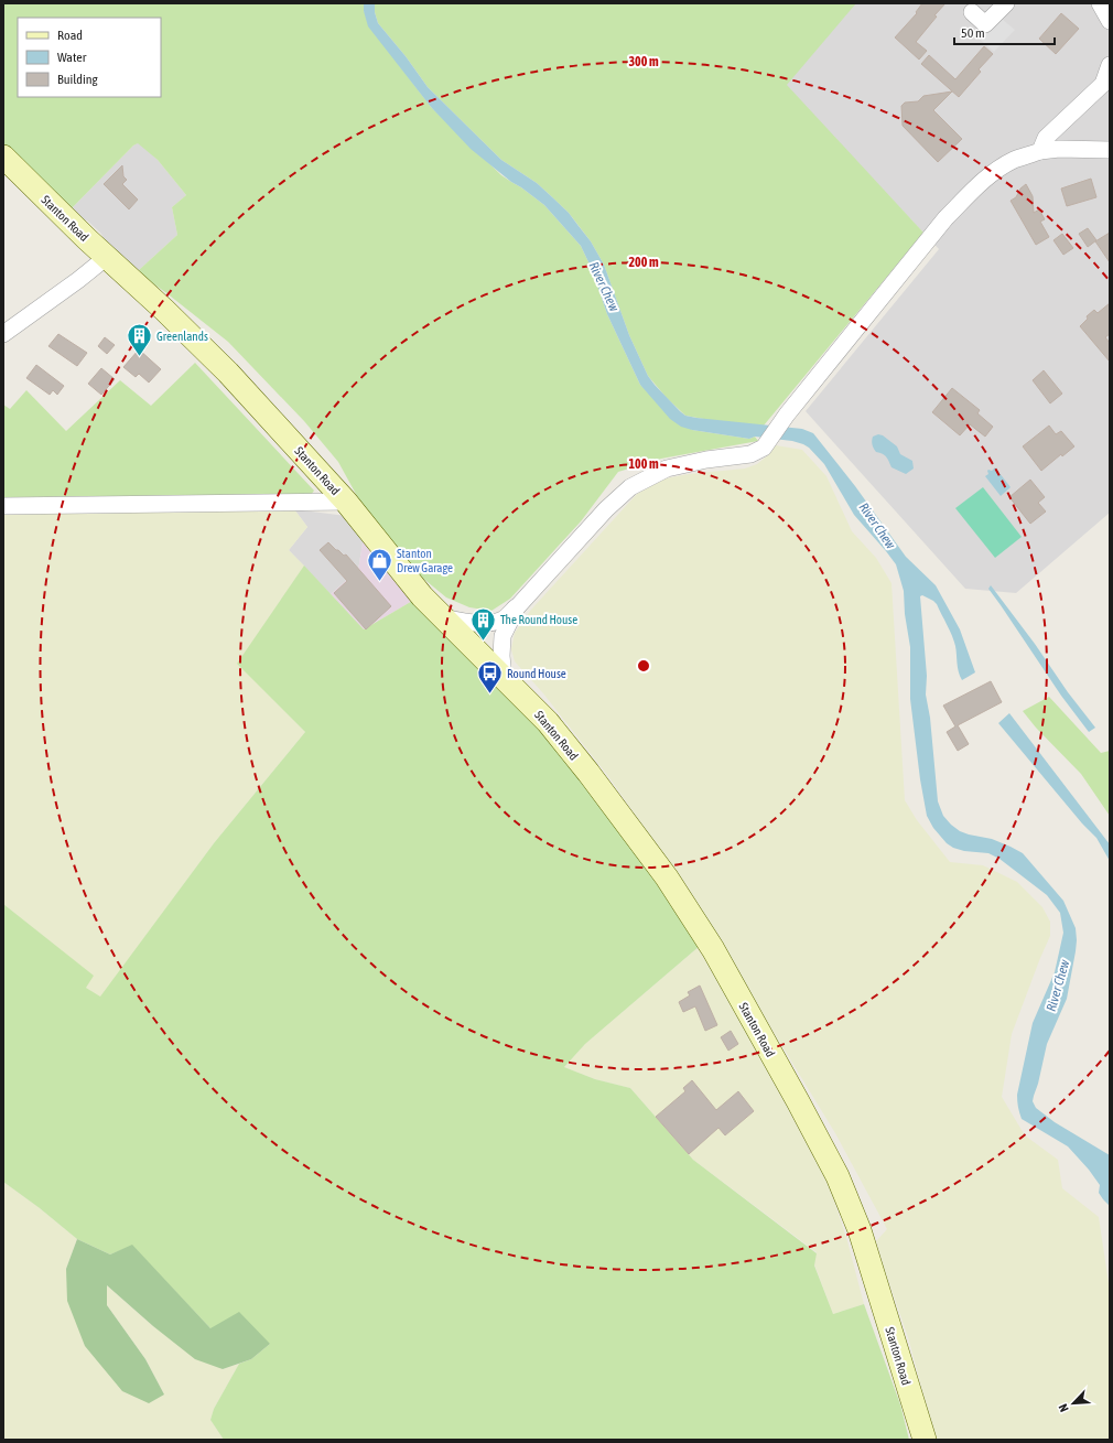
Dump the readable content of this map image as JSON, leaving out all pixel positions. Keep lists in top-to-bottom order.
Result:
{
  "streets": {
    "main road": ["Stanton Road"]
  },
  "water": ["River Chew"],
  "places": {
    "building": ["Greenlands", "The Round House"],
    "shop": ["Stanton Drew Garage"],
    "bus stop": ["Round House"]
  },
  "legend": ["Road", "Water", "Building"],
  "scale_bar": "50 m",
  "north": "bottom left",
  "rings": ["300 m", "200 m", "100 m"]
}
